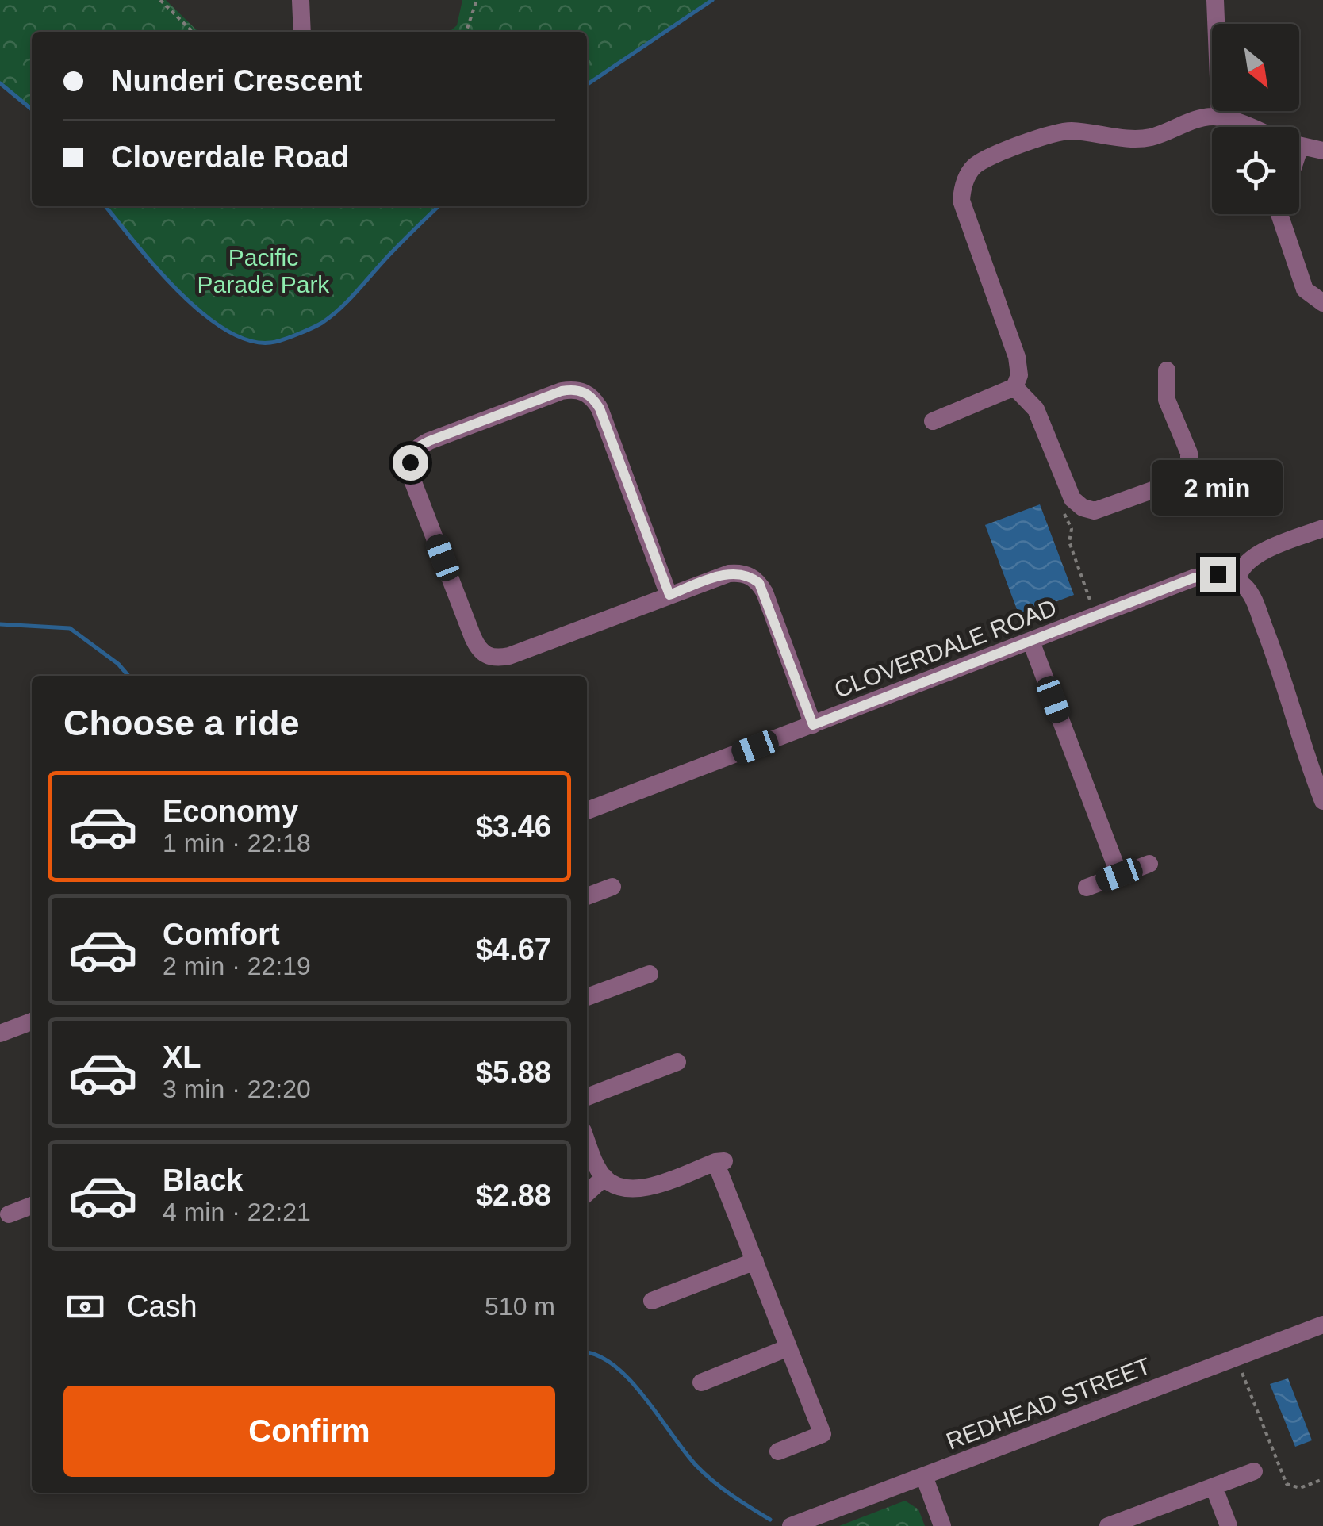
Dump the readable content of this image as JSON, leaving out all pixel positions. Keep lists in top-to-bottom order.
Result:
{
  "streets": {
    "street": ["CLOVERDALE ROAD", "REDHEAD STREET"]
  },
  "parks": ["Pacific Parade Park"],
  "north": "bottom right",
  "page": {
    "banner": ["Nunderi Crescent", "Cloverdale Road"],
    "bubble": "2 min",
    "heading": "Choose a ride",
    "list": [
      {
        "name": "Economy",
        "note": "1 min · 22:18",
        "value": "$3.46"
      },
      {
        "name": "Comfort",
        "note": "2 min · 22:19",
        "value": "$4.67"
      },
      {
        "name": "XL",
        "note": "3 min · 22:20",
        "value": "$5.88"
      },
      {
        "name": "Black",
        "note": "4 min · 22:21",
        "value": "$2.88"
      }
    ],
    "pay": ["Cash", "510 m"],
    "buttons": "Confirm"
  }
}
